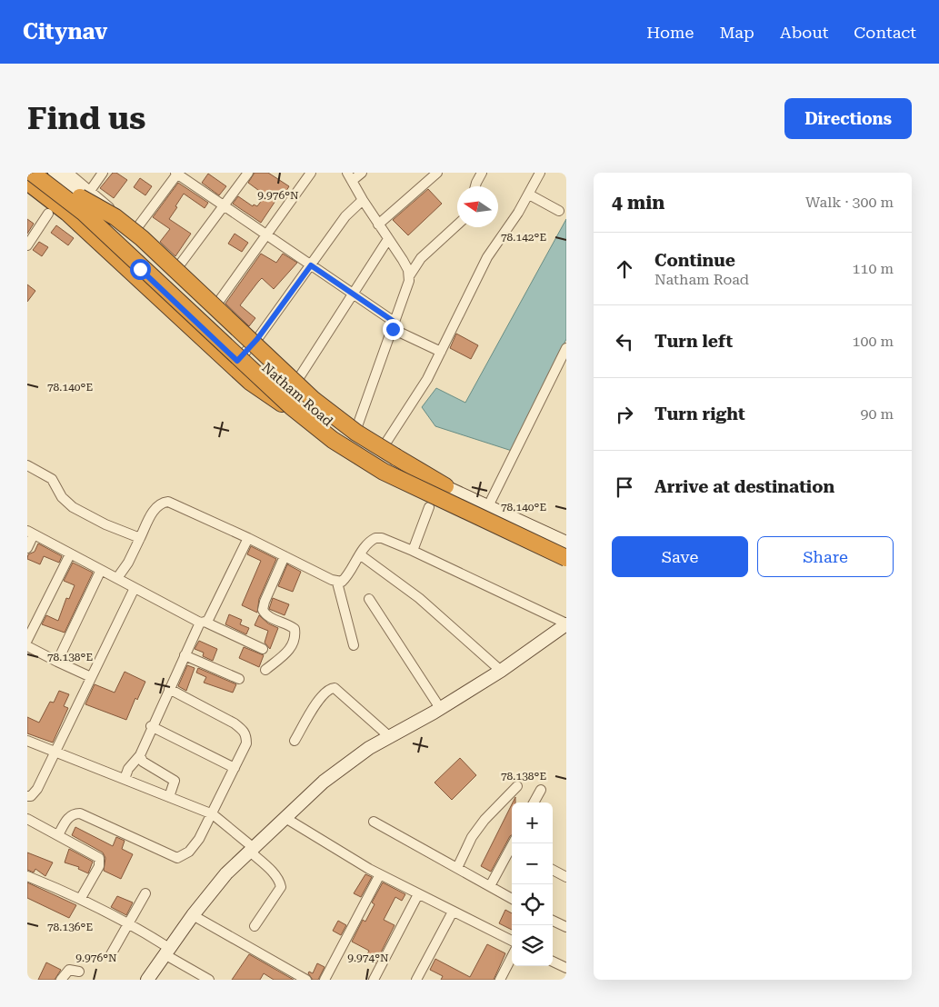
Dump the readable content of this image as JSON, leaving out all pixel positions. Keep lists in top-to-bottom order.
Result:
{
  "streets": {
    "main road": ["Natham Road"]
  },
  "north": "left",
  "page": {
    "header": "Citynav",
    "nav": [
      "Home",
      "Map",
      "About",
      "Contact"
    ],
    "buttons": [
      "Directions",
      ["Save", "Share"]
    ],
    "title": "Find us",
    "heading": ["4 min", "Walk · 300 m"],
    "list": [
      ["Continue", "Natham Road", "110 m"],
      ["Turn left", "100 m"],
      ["Turn right", "90 m"],
      "Arrive at destination"
    ],
    "map_buttons": ["+", "−"]
  },
  "coordinates": [
    "9.976°N",
    "78.142°E",
    "78.140°E",
    "78.138°E",
    "78.136°E",
    "9.974°N"
  ]
}
